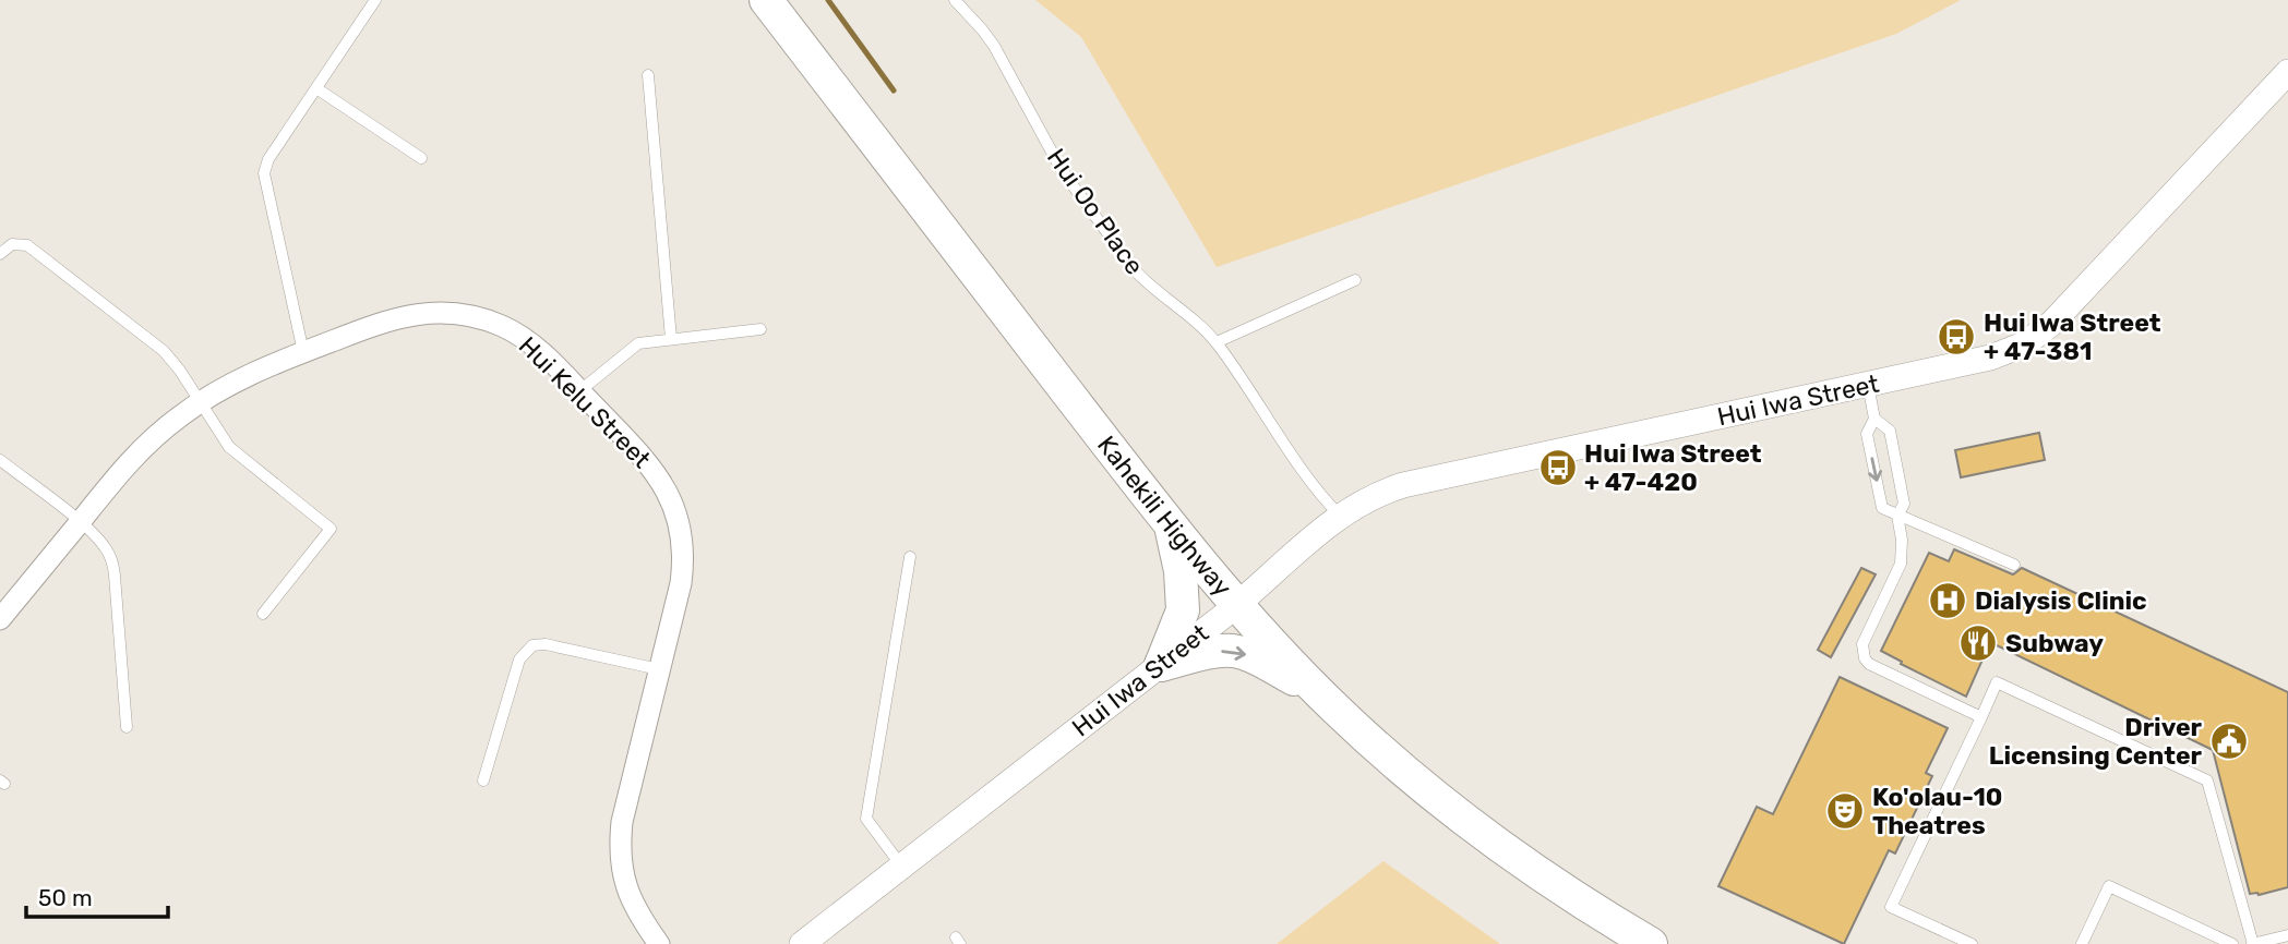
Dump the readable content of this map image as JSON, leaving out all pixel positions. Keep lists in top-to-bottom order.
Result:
{
  "streets": {
    "main road": ["Kahekili Highway"],
    "street": ["Hui Iwa Street", "Hui Kelu Street"],
    "lane": ["Hui Oo Place"]
  },
  "crossings": [
    ["Hui Oo Place", "Hui Iwa Street"],
    ["Hui Iwa Street", "Kahekili Highway"]
  ],
  "places": {
    "bus stop": ["Hui Iwa Street + 47-381", "Hui Iwa Street + 47-420"],
    "hospital": ["Dialysis Clinic"],
    "restaurant": ["Subway"],
    "public building": ["Driver Licensing Center"],
    "theatre": ["Ko'olau-10 Theatres"]
  },
  "scale_bar": "50 m"
}
